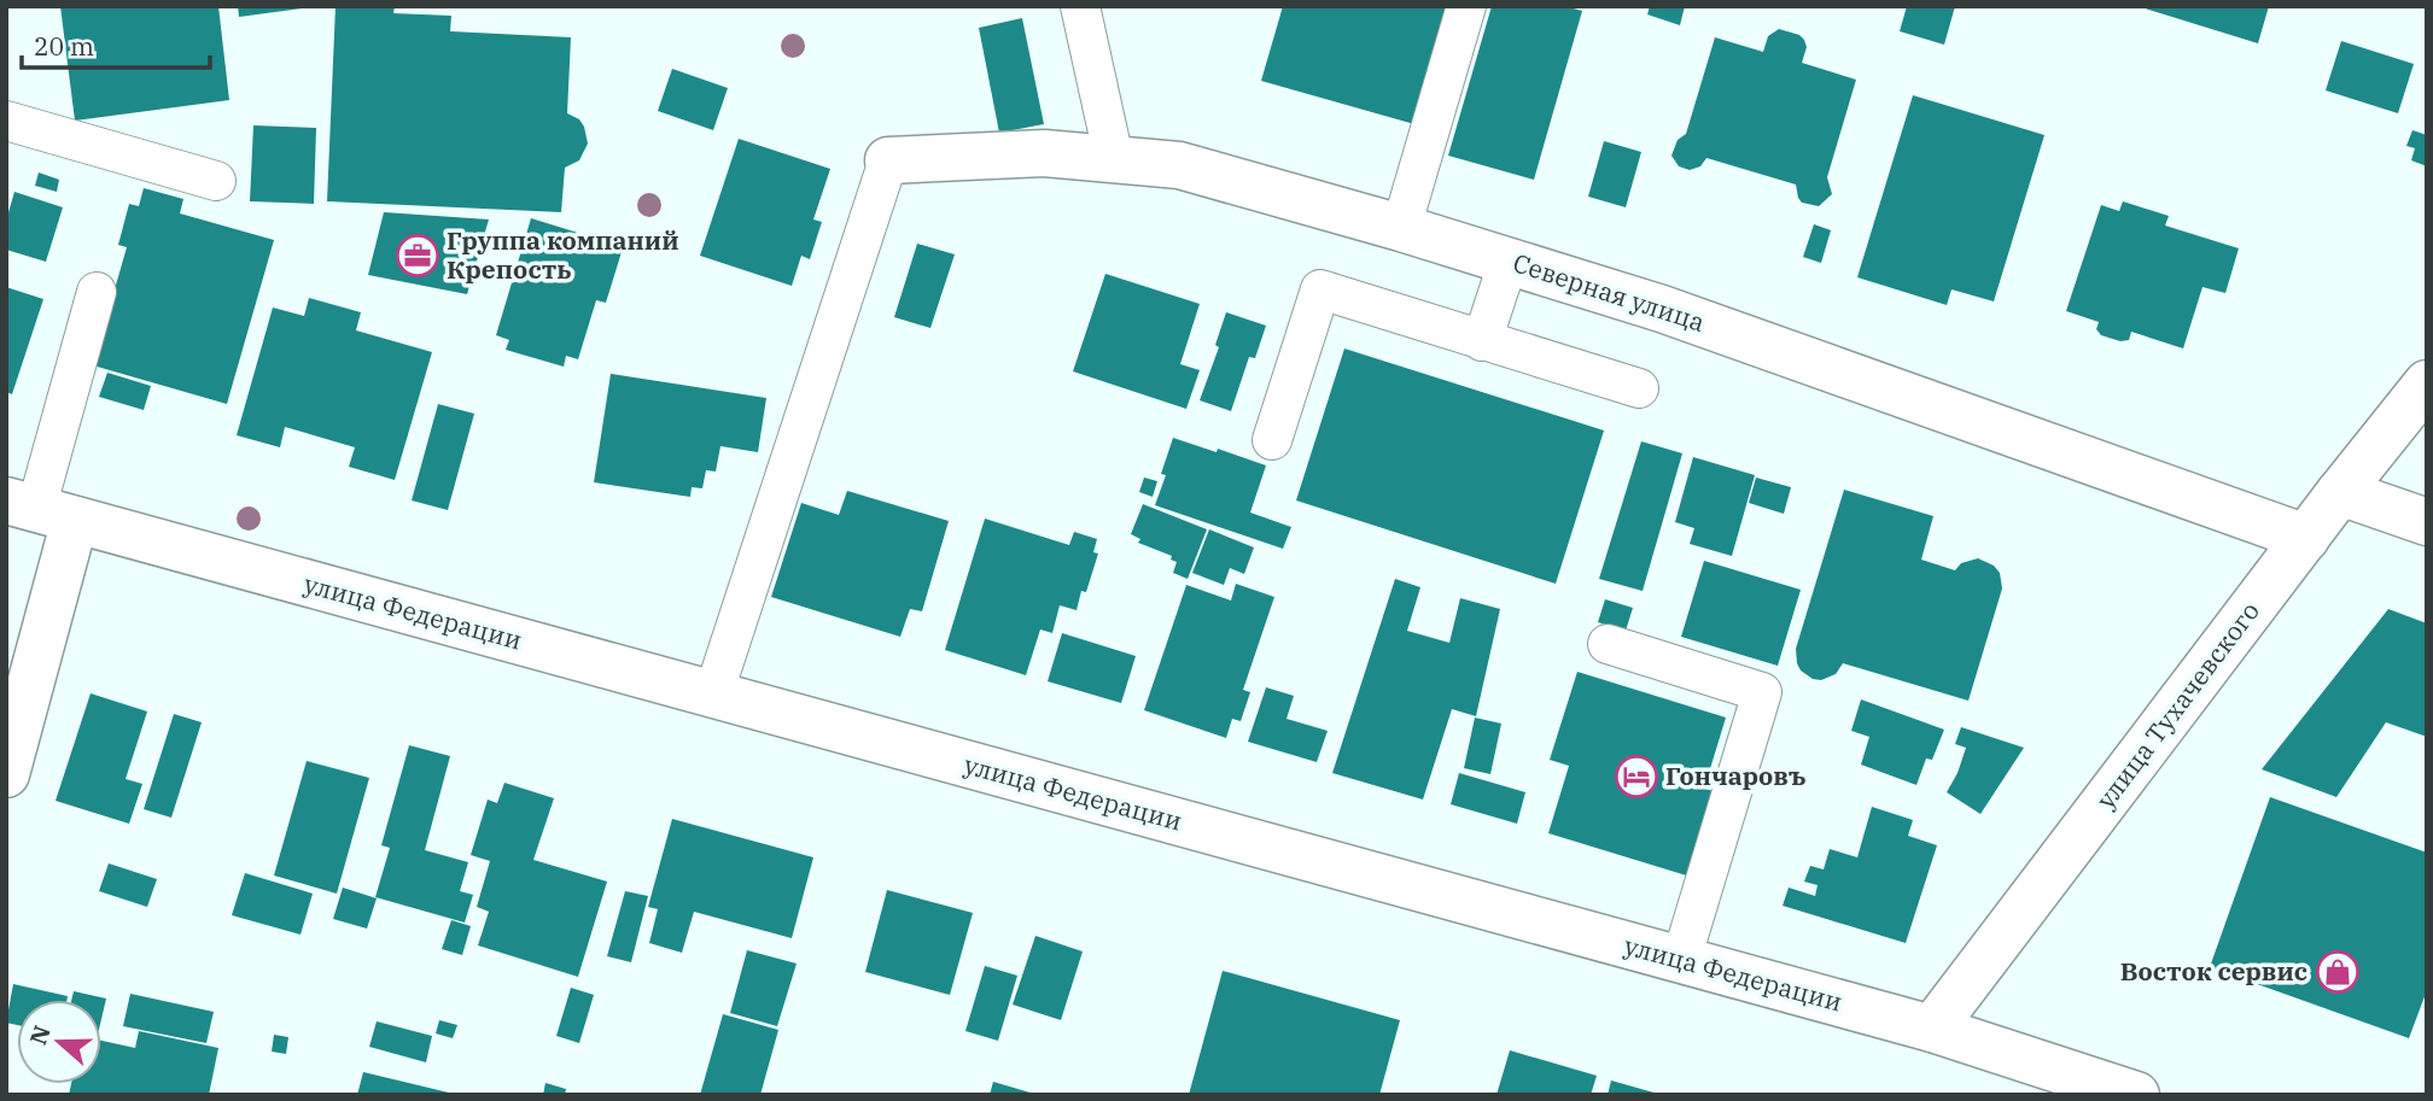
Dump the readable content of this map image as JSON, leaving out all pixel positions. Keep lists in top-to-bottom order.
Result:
{
  "streets": {
    "street": ["Северная улица", "улица Федерации", "улица Тухачевского"]
  },
  "crossings": [
    ["Северная улица", "улица Тухачевского"],
    ["улица Федерации", "улица Тухачевского"]
  ],
  "places": {
    "office": ["Группа компаний Крепость"],
    "hotel": ["Гончаровъ"],
    "shop": ["Восток сервис"]
  },
  "scale_bar": "20 m",
  "north": "left"
}
